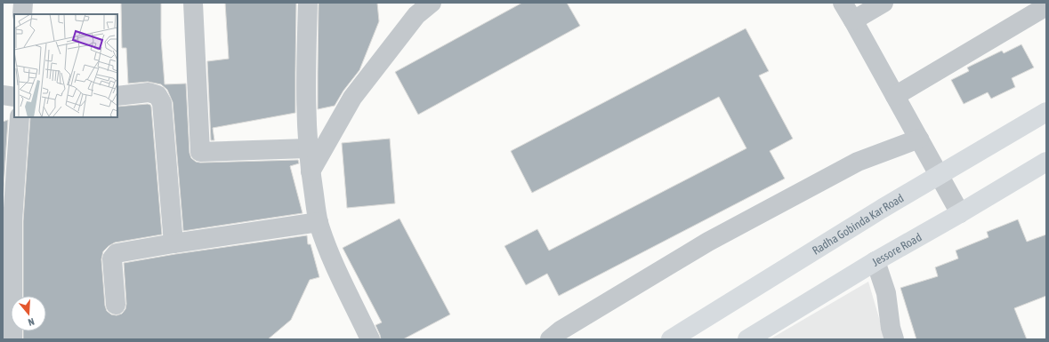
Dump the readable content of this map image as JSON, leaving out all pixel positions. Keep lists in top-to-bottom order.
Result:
{
  "streets": {
    "main road": ["Radha Gobinda Kar Road", "Jessore Road"]
  },
  "north": "bottom"
}
